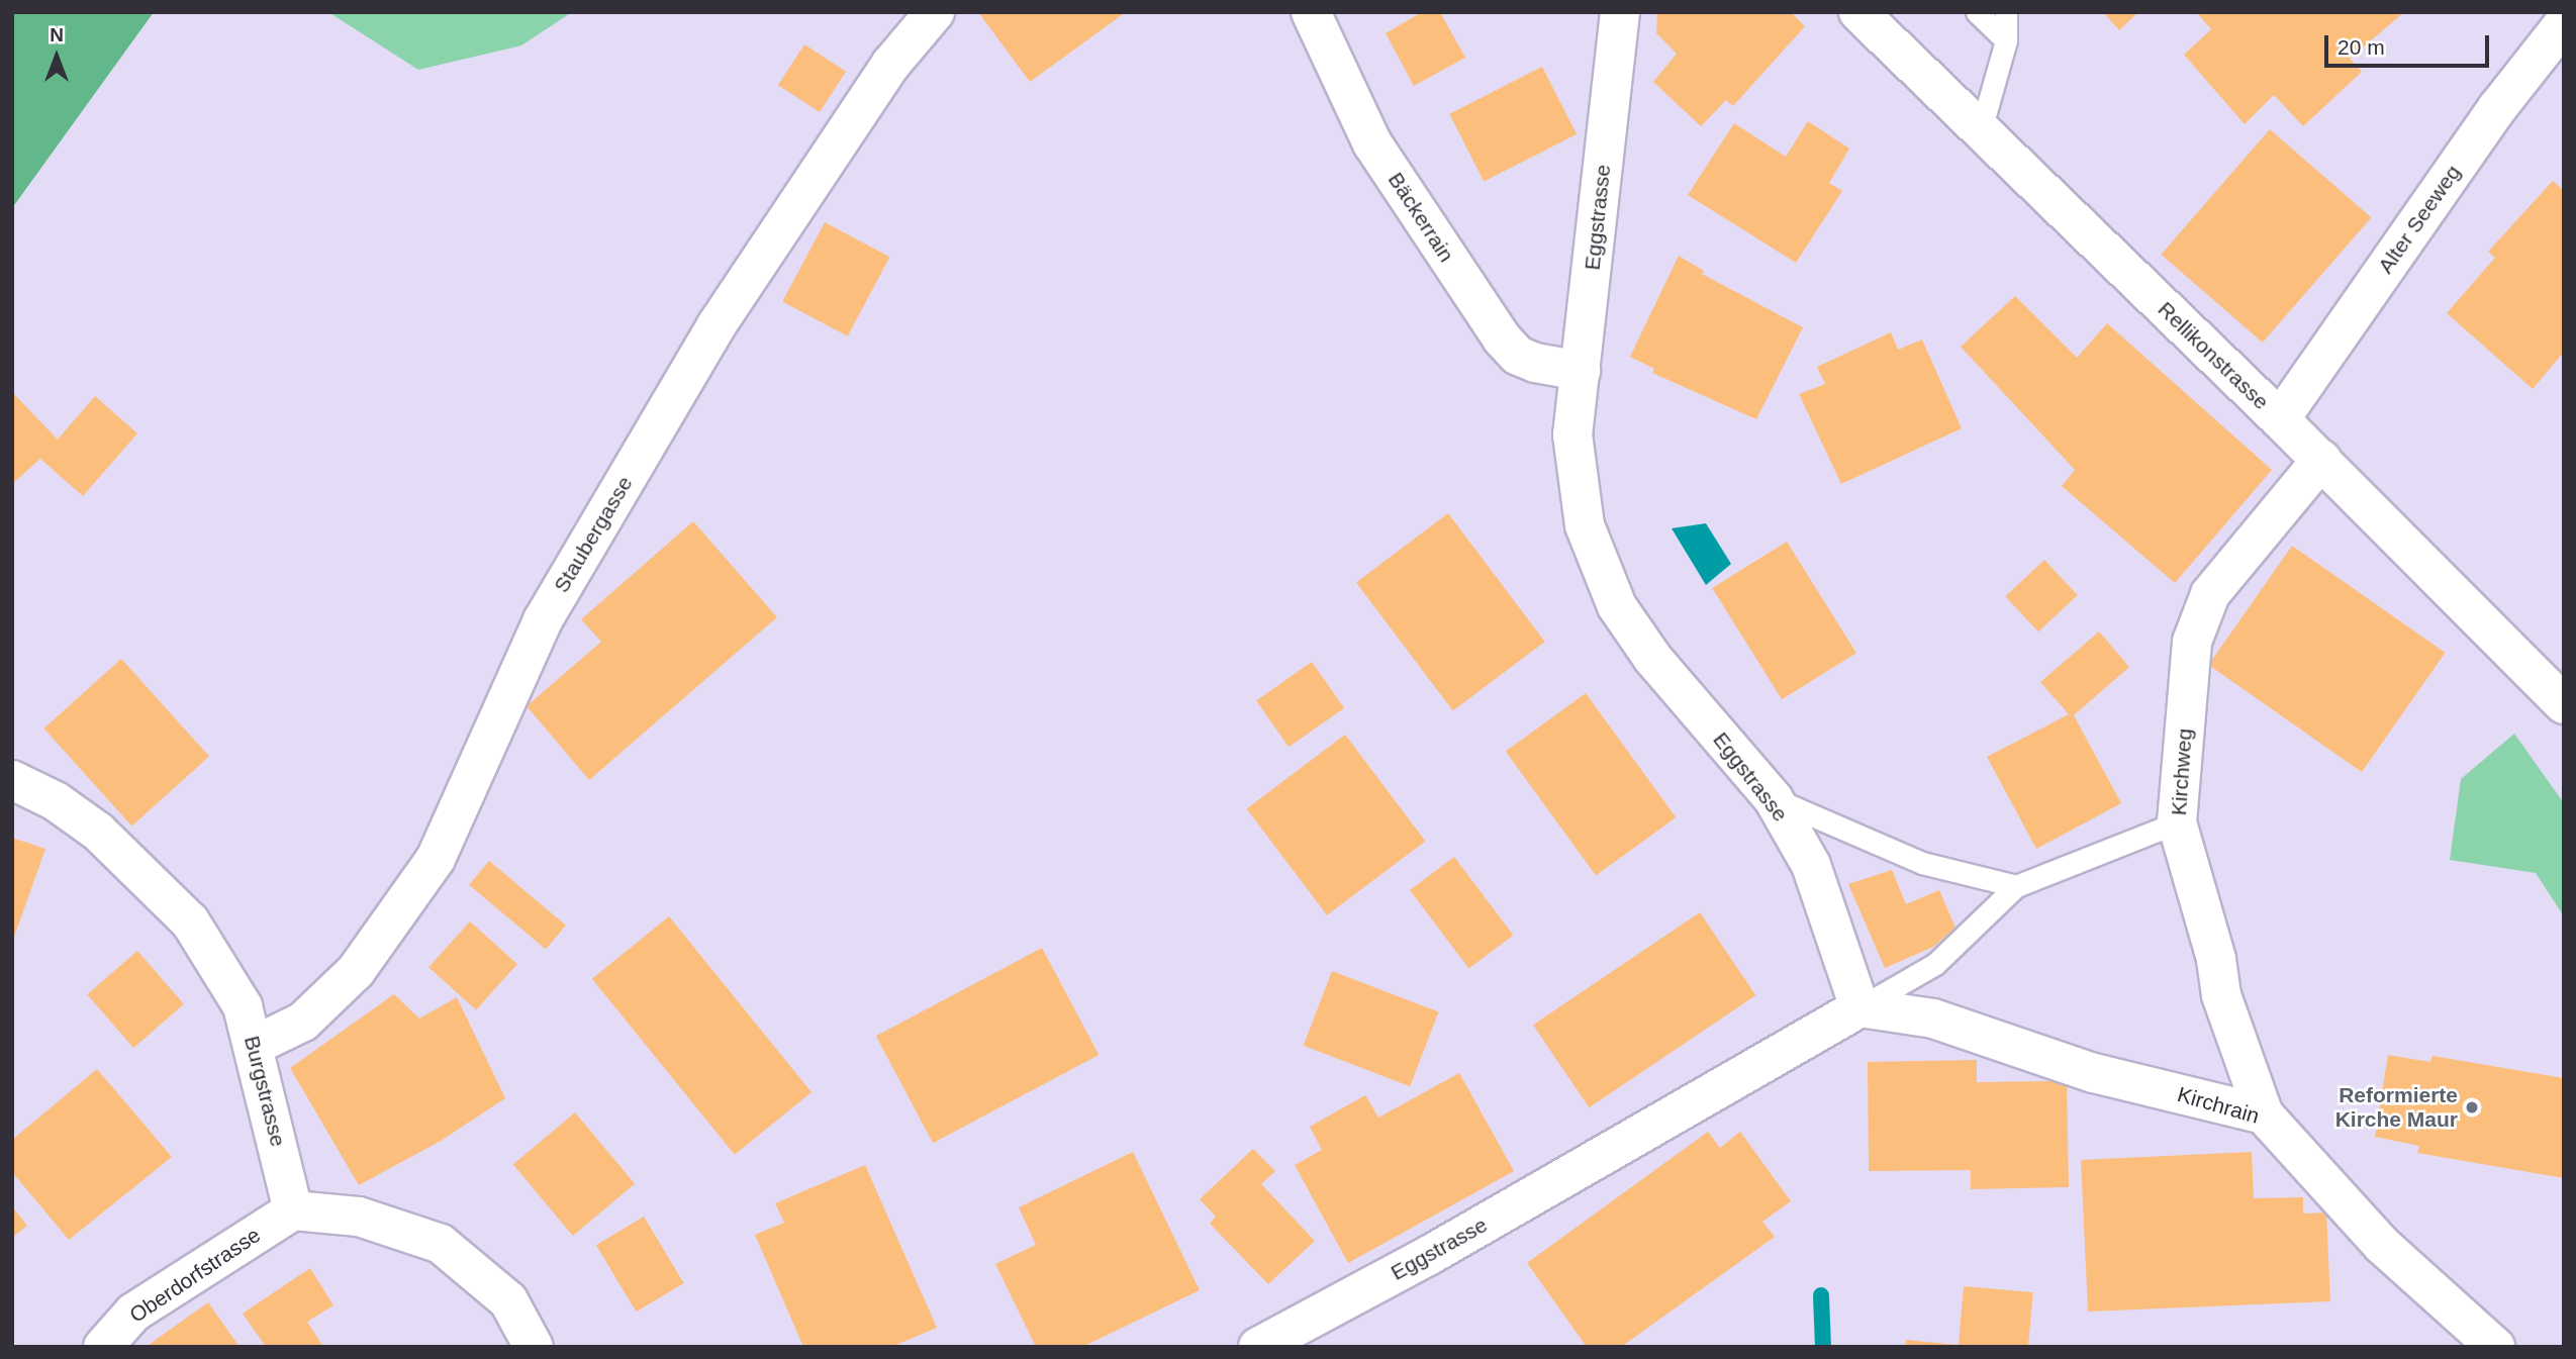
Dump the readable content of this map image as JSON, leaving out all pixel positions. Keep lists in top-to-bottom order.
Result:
{
  "streets": {
    "street": [
      "Bäckerrain",
      "Eggstrasse",
      "Alter Seeweg",
      "Rellikonstrasse",
      "Staubergasse",
      "Kirchweg",
      "Burgstrasse",
      "Kirchrain",
      "Oberdorfstrasse"
    ]
  },
  "crossings": [
    ["Bäckerrain", "Eggstrasse"],
    ["Eggstrasse", "Kirchrain"],
    ["Alter Seeweg", "Rellikonstrasse"],
    ["Rellikonstrasse", "Kirchweg"],
    ["Staubergasse", "Burgstrasse"],
    ["Kirchweg", "Kirchrain"],
    ["Burgstrasse", "Oberdorfstrasse"]
  ],
  "places": ["Reformierte Kirche Maur"],
  "scale_bar": "20 m",
  "north": "top"
}
